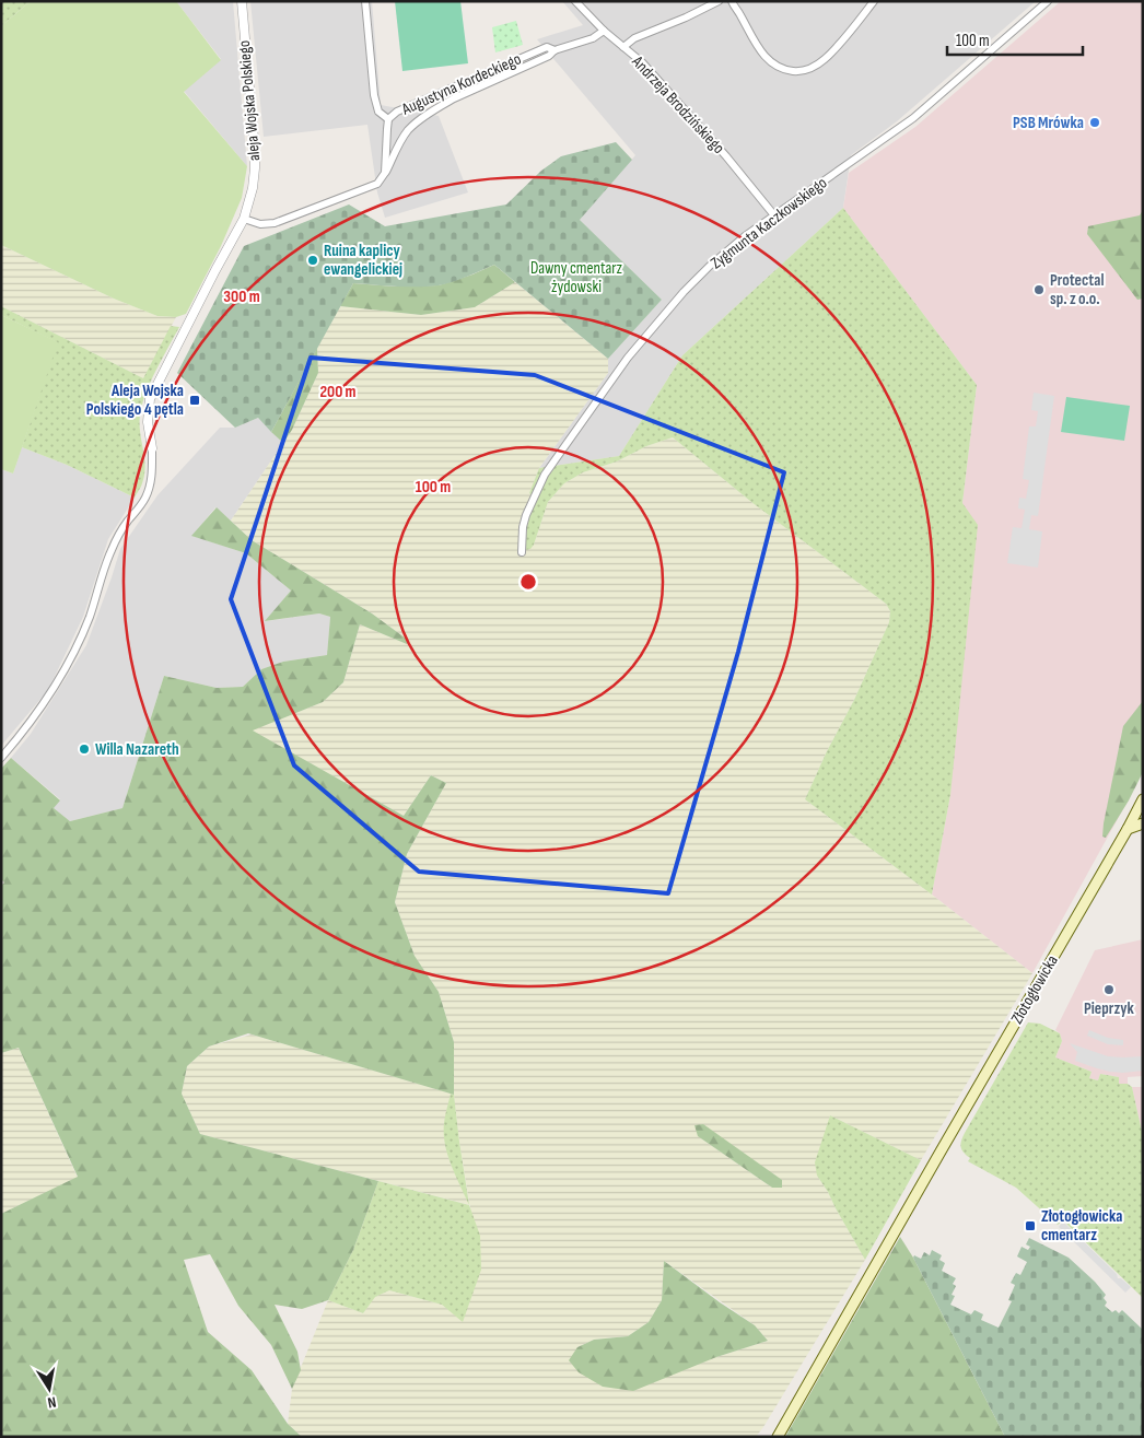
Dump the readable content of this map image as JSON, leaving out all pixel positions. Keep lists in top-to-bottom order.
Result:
{
  "streets": {
    "main road": ["Złotogłowicka"],
    "street": [
      "Augustyna Kordeckiego",
      "aleja Wojska Polskiego",
      "Andrzeja Brodzińskiego",
      "Zygmunta Kaczkowskiego"
    ]
  },
  "crossings": [
    ["Augustyna Kordeckiego", "aleja Wojska Polskiego"],
    ["Augustyna Kordeckiego", "Andrzeja Brodzińskiego"],
    ["Andrzeja Brodzińskiego", "Zygmunta Kaczkowskiego"]
  ],
  "parks": ["Dawny cmentarz żydowski"],
  "places": {
    "other": [
      "PSB Mrówka",
      "Ruina kaplicy ewangelickiej",
      "Protectal sp. z o.o.",
      "Willa Nazareth",
      "Pieprzyk"
    ],
    "transit": ["Aleja Wojska Polskiego 4 pętla", "Złotogłowicka cmentarz"]
  },
  "scale_bar": "100 m",
  "north": "bottom",
  "rings": ["300 m", "200 m", "100 m"]
}
